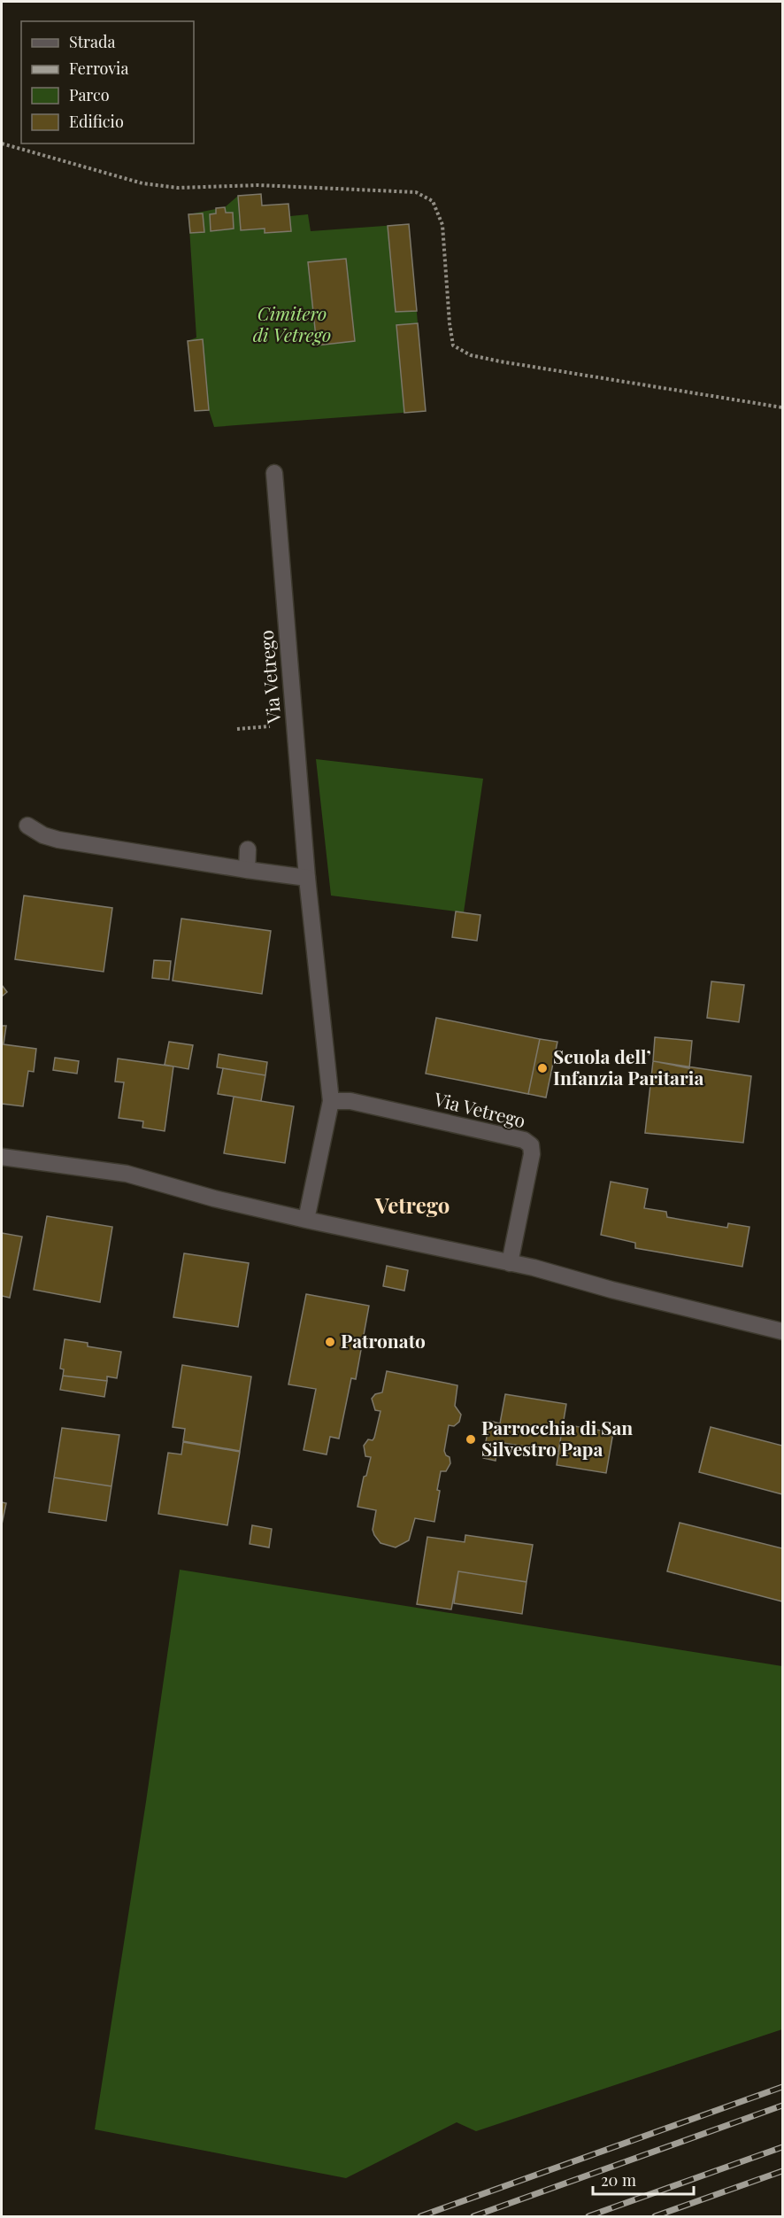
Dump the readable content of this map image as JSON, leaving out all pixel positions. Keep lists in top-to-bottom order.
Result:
{
  "streets": {
    "street": ["Via Vetrego"]
  },
  "districts": ["Vetrego"],
  "parks": ["Cimitero di Vetrego"],
  "places": ["Scuola dell’ Infanzia Paritaria", "Patronato", "Parrocchia di San Silvestro Papa"],
  "legend": [
    "Strada",
    "Ferrovia",
    "Parco",
    "Edificio"
  ],
  "scale_bar": "20 m"
}
